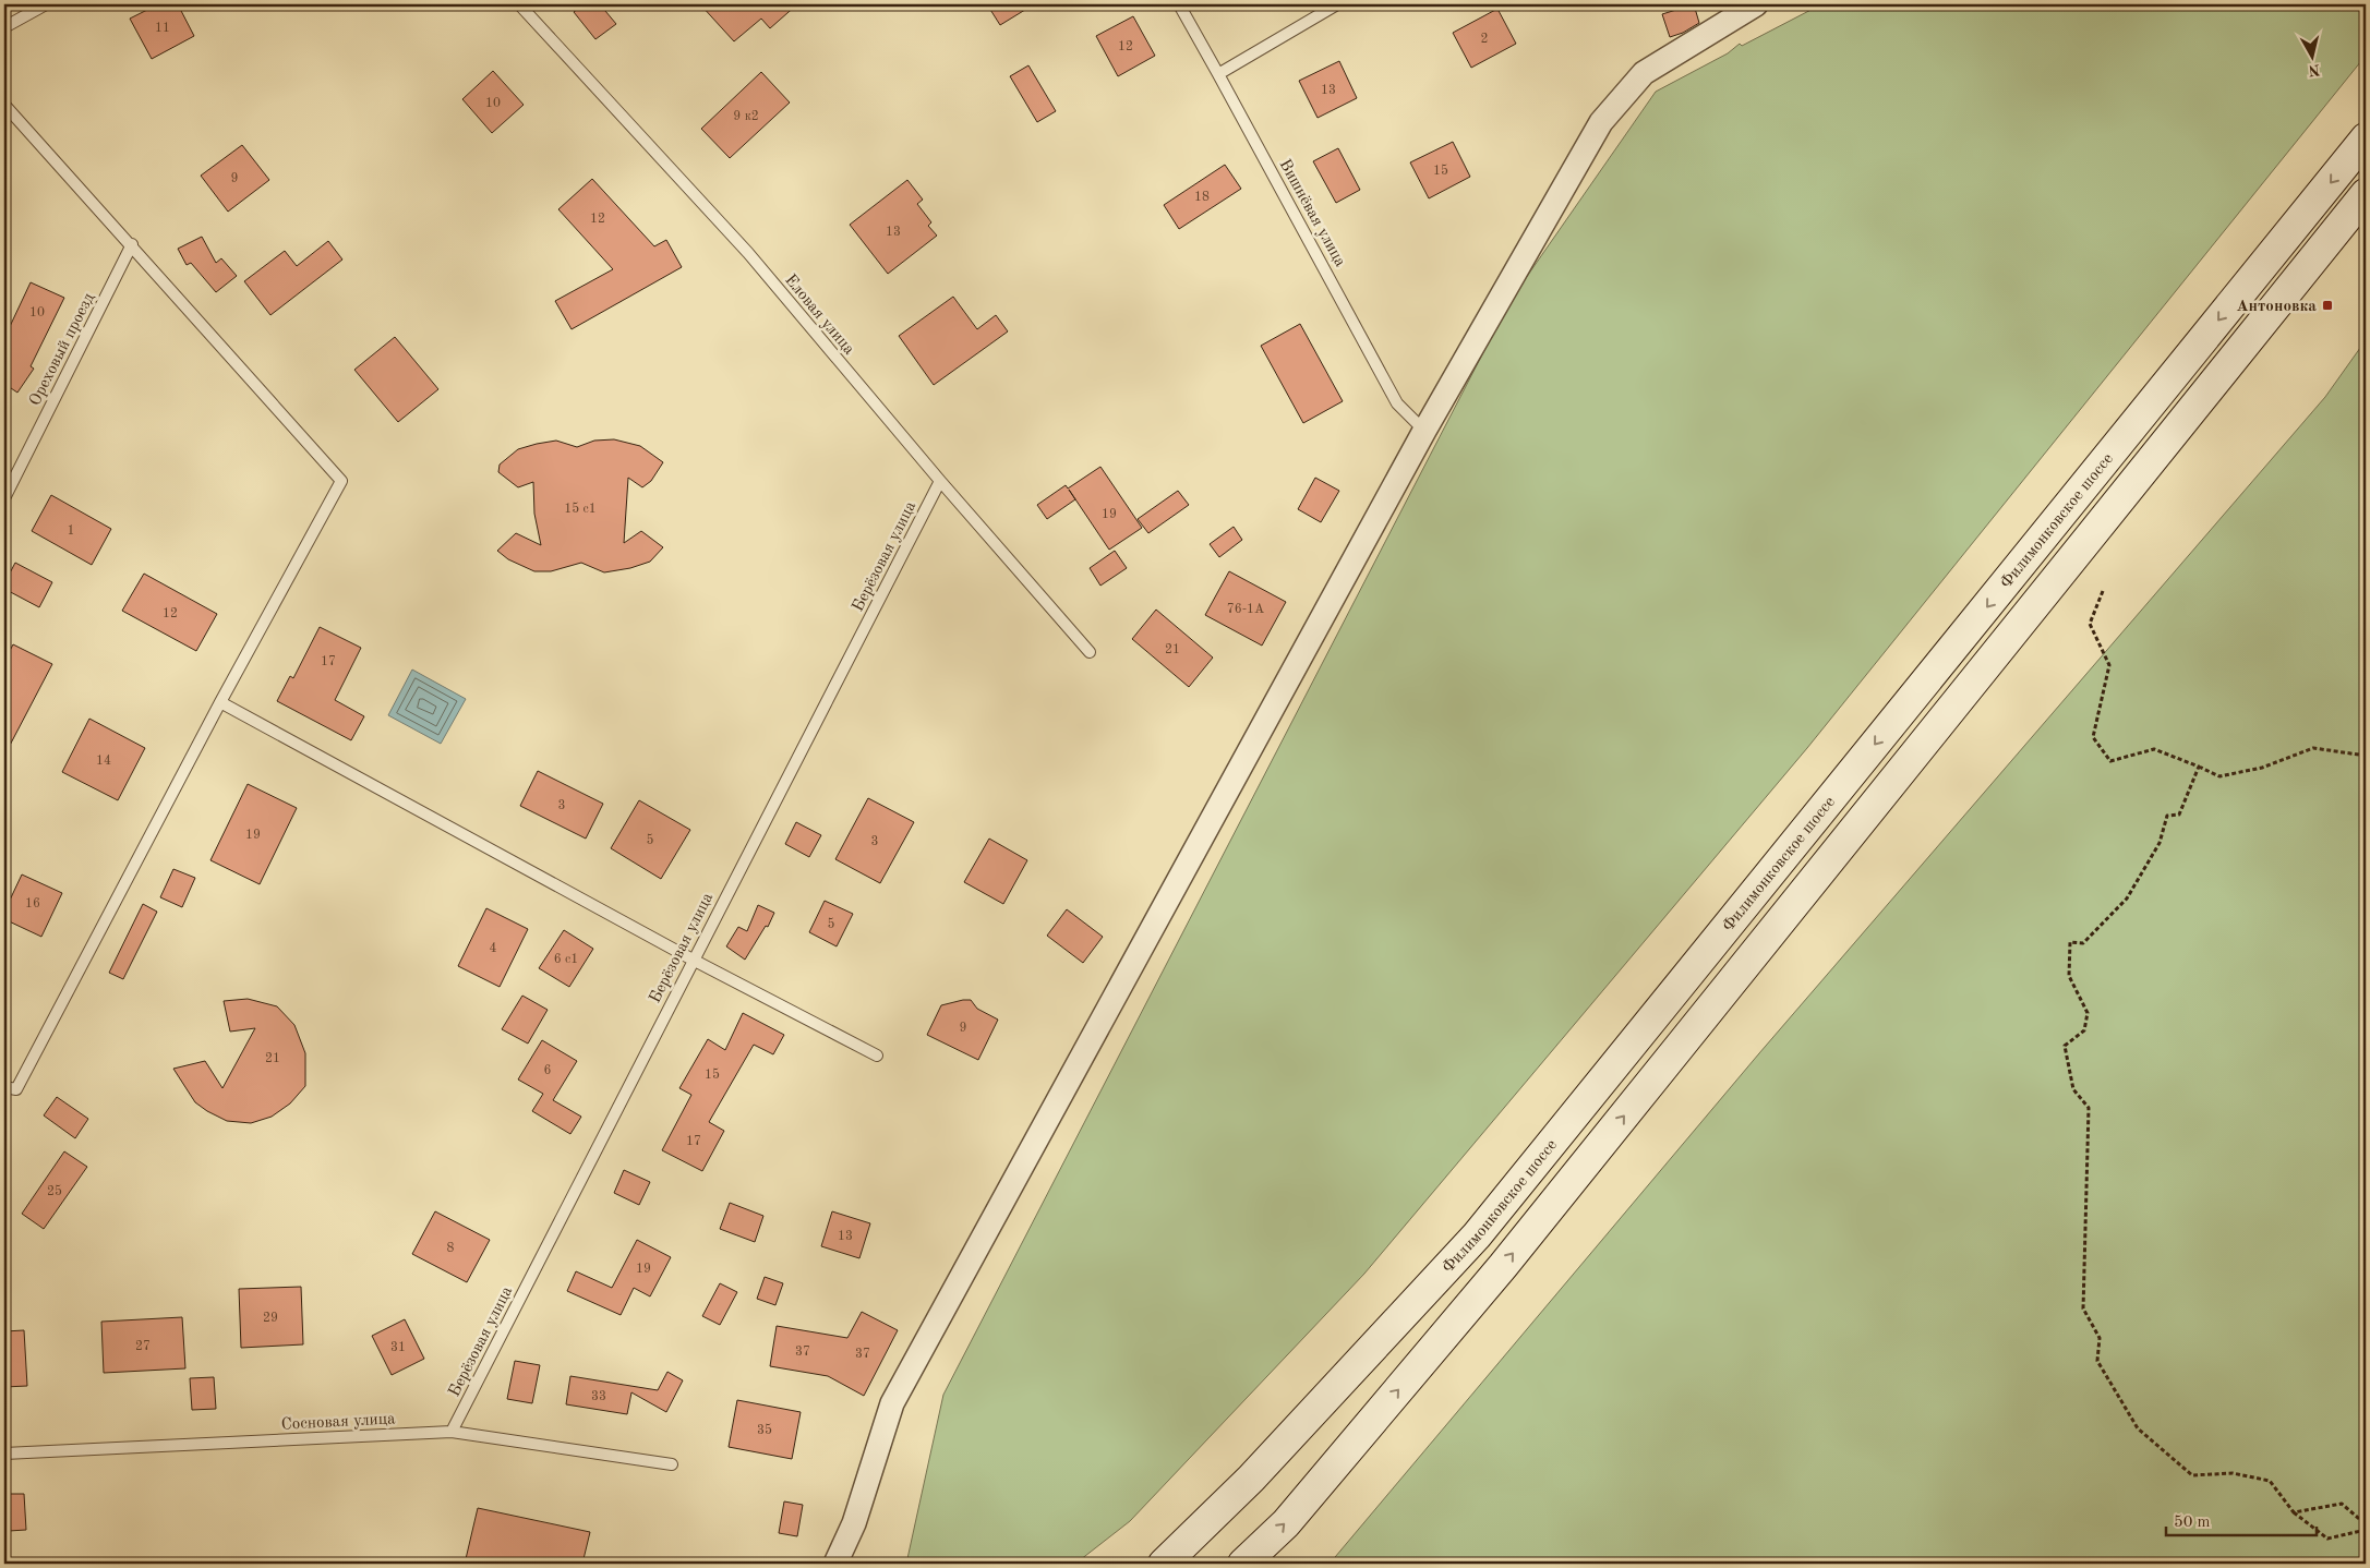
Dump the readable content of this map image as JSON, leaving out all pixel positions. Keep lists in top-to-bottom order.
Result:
{
  "streets": {
    "main road": ["Филимонковское шоссе"],
    "lane": [
      "Вишнёвая улица",
      "Еловая улица",
      "Ореховый проезд",
      "Берёзовая улица",
      "Сосновая улица"
    ]
  },
  "crossings": [
    ["Еловая улица", "Берёзовая улица"],
    ["Берёзовая улица", "Сосновая улица"]
  ],
  "places": {
    "transit": ["Антоновка"]
  },
  "house_numbers": [
    "11",
    "2",
    "12",
    "13",
    "10",
    "9 к2",
    "15",
    "9",
    "18",
    "12",
    "13",
    "10",
    "15 с1",
    "19",
    "1",
    "76-1А",
    "12",
    "21",
    "17",
    "14",
    "3",
    "19",
    "5",
    "3",
    "16",
    "5",
    "4",
    "6 с1",
    "9",
    "21",
    "6",
    "15",
    "17",
    "25",
    "13",
    "8",
    "19",
    "29",
    "27",
    "31",
    "37",
    "37",
    "33",
    "35"
  ],
  "scale_bar": "50 m",
  "north": "bottom"
}
